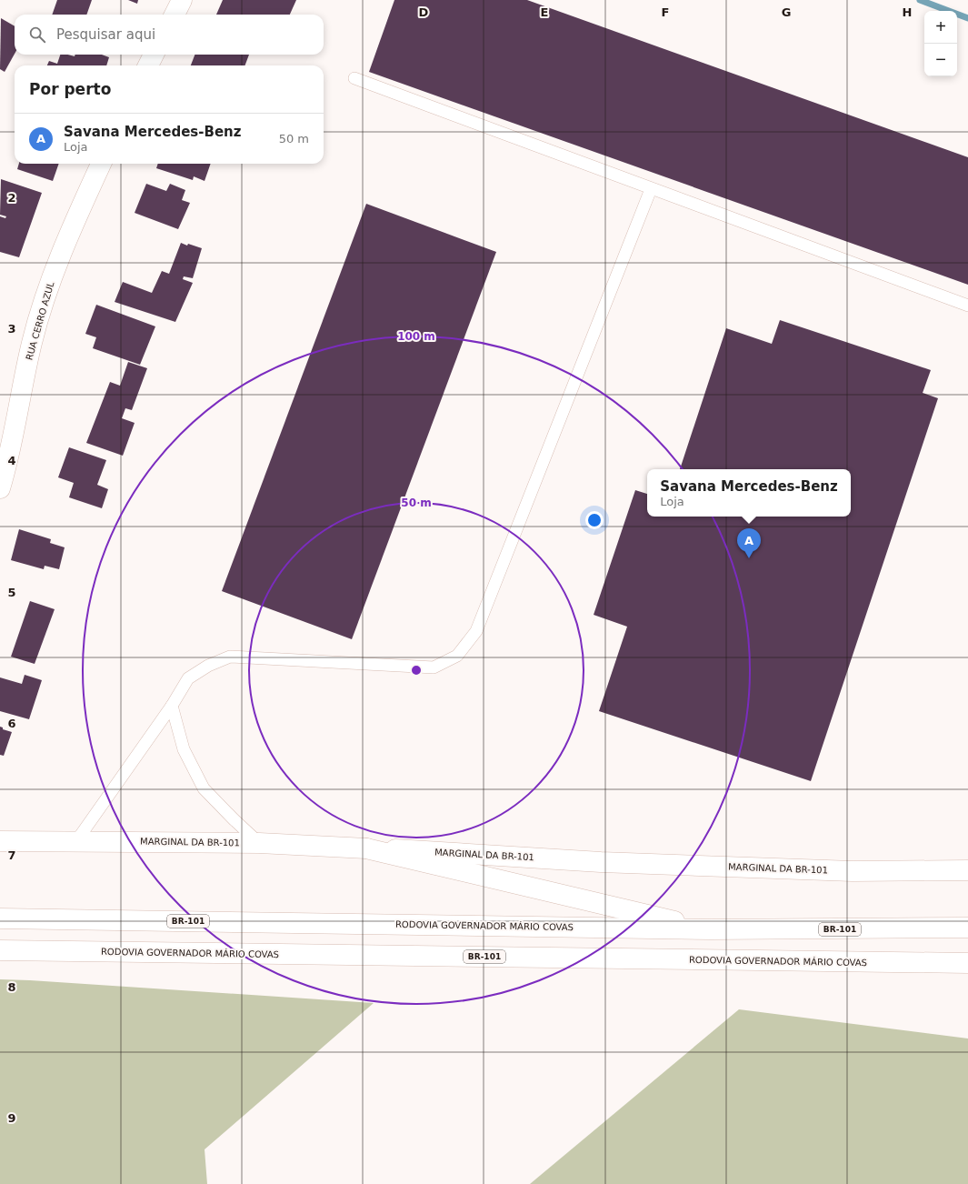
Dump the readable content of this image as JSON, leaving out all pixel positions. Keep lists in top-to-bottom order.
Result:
{
  "streets": {
    "main road": [
      "RUA CERRO AZUL",
      "MARGINAL DA BR-101",
      "BR-101",
      "RODOVIA GOVERNADOR MÁRIO COVAS"
    ]
  },
  "page": {
    "map_buttons": ["+", "−"],
    "search": "Pesquisar aqui",
    "heading": "Por perto",
    "list": [
      {
        "mark": "A",
        "name": "Savana Mercedes-Benz",
        "note": "Loja",
        "value": "50 m"
      }
    ],
    "popup": ["Savana Mercedes-Benz", "Loja"],
    "pins": "A"
  },
  "grid": {
    "columns": [
      "D",
      "E",
      "F",
      "G",
      "H"
    ],
    "rows": [
      "2",
      "3",
      "4",
      "5",
      "6",
      "7",
      "8",
      "9"
    ]
  },
  "rings": ["100 m", "50 m"]
}
